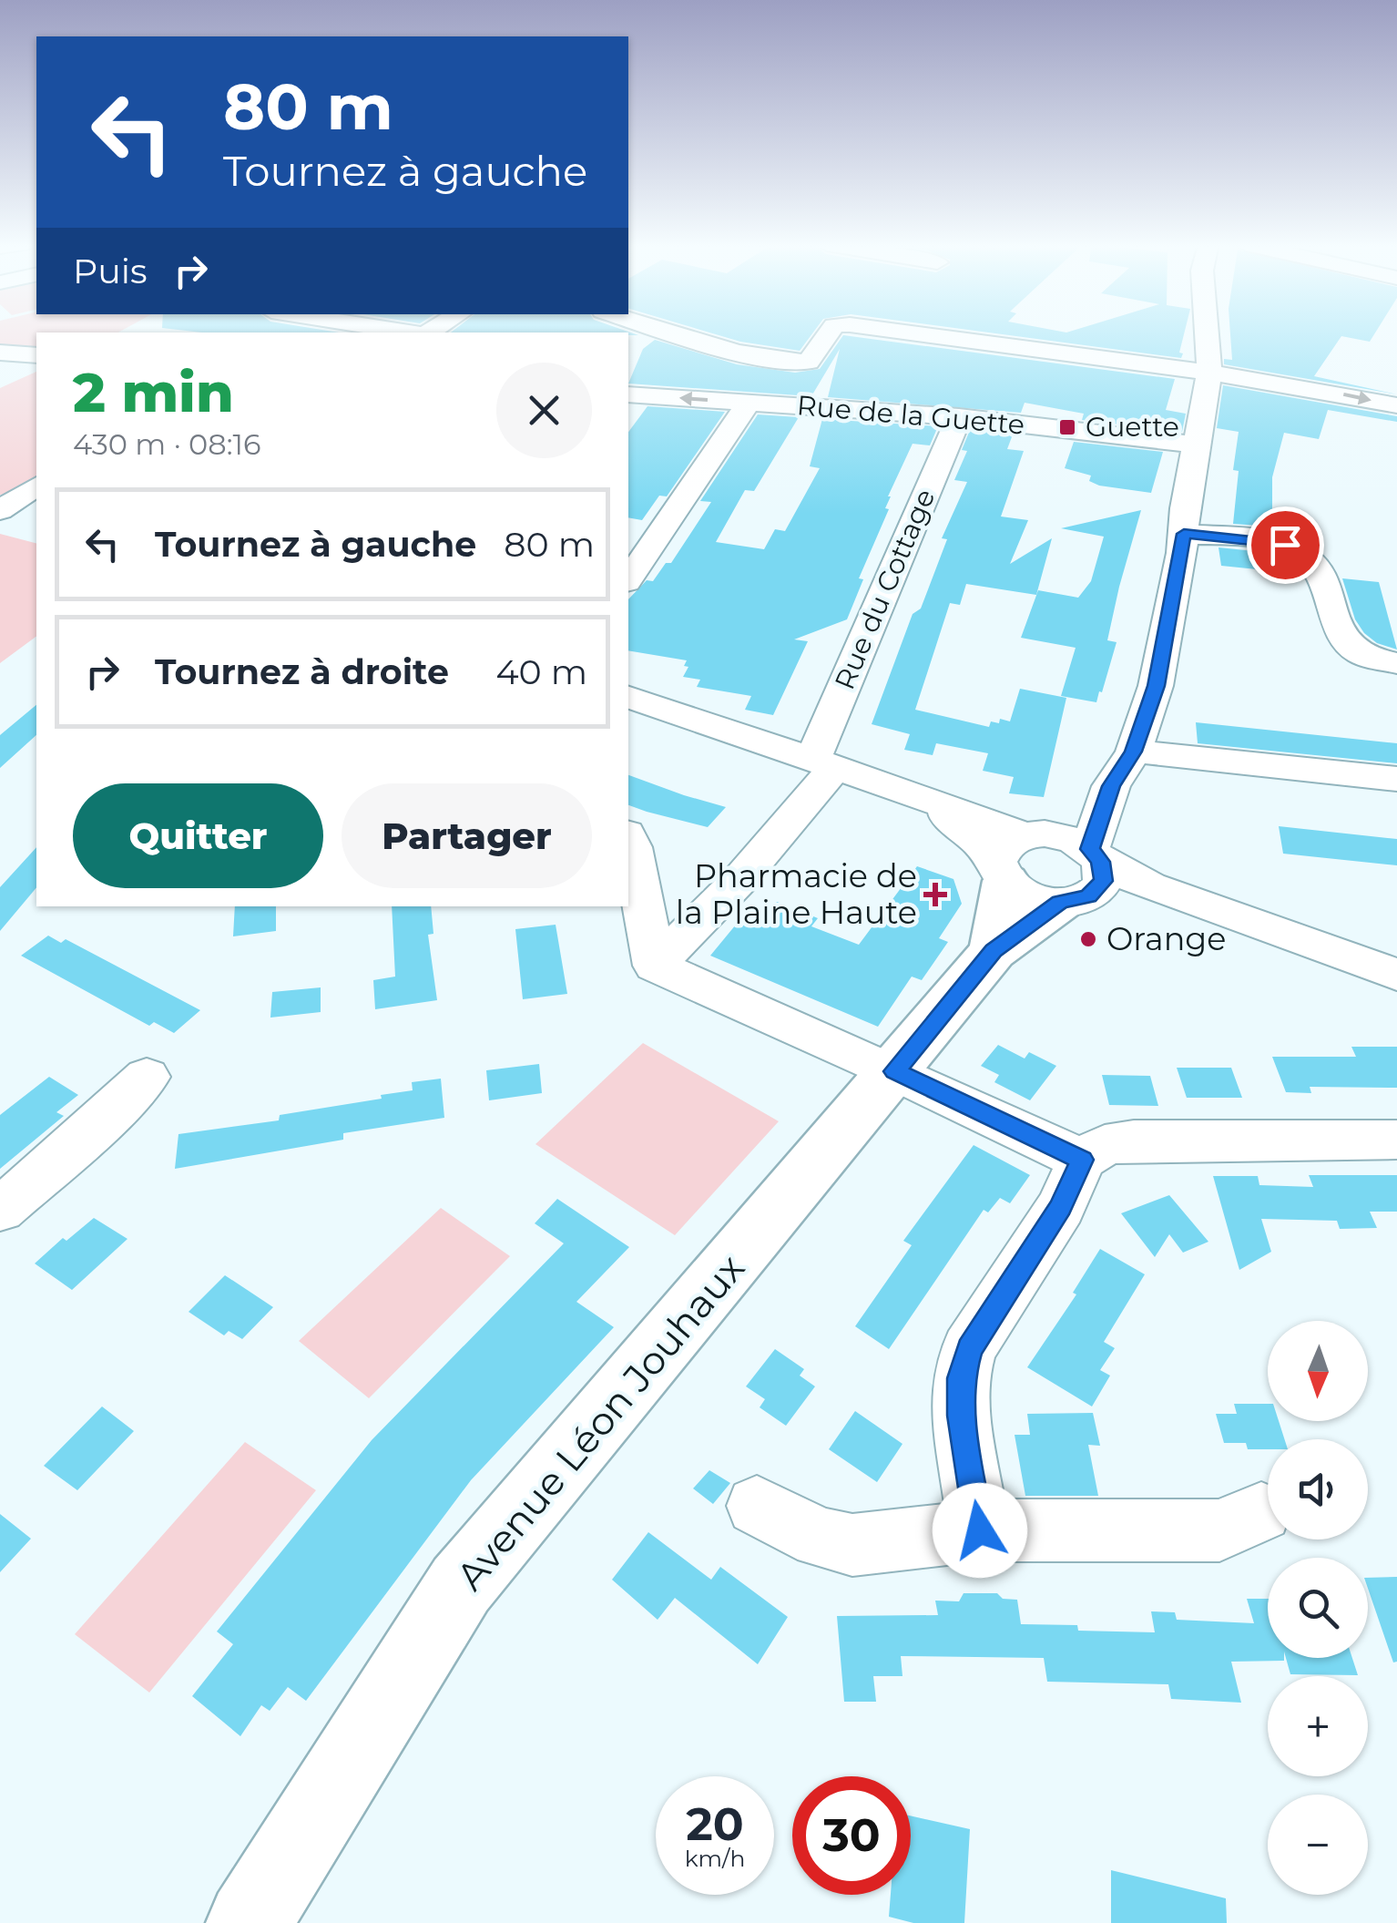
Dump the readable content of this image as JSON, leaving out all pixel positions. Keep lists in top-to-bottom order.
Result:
{
  "streets": {
    "main road": ["Avenue Léon Jouhaux"],
    "street": ["Rue de la Guette", "Rue du Cottage"]
  },
  "crossings": [
    ["Rue de la Guette", "Rue du Cottage"]
  ],
  "places": {
    "transit": ["Guette"],
    "health": ["Pharmacie de la Plaine Haute"],
    "other": ["Orange"]
  },
  "north": "bottom",
  "page": {
    "turn": ["80 m", "Tournez à gauche"],
    "then": "Puis",
    "heading": ["2 min", "430 m · 08:16"],
    "list": [
      {
        "name": "Tournez à gauche",
        "value": "80 m"
      },
      {
        "name": "Tournez à droite",
        "value": "40 m"
      }
    ],
    "buttons": ["Quitter", "Partager"],
    "map_buttons": ["+", "−"],
    "speed": "20 km/h",
    "limit": "30"
  }
}
